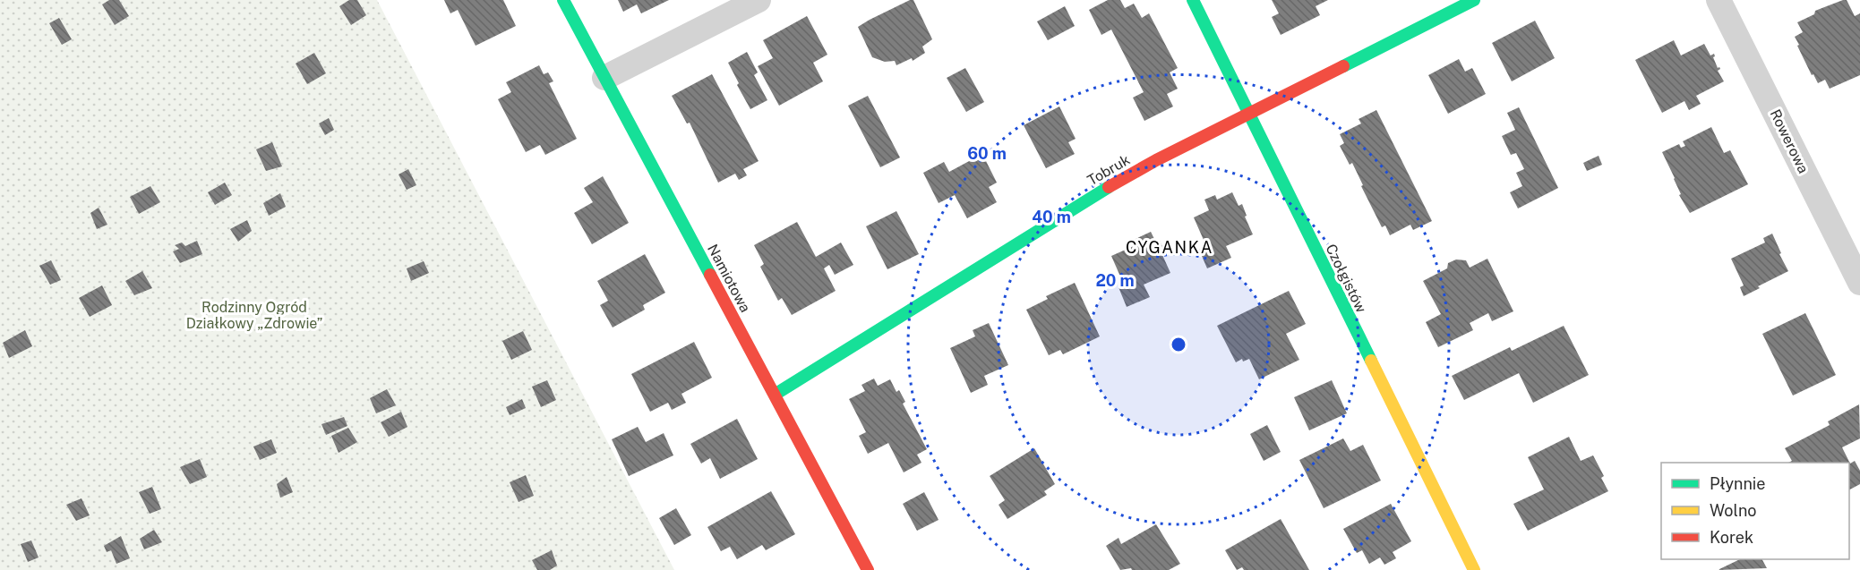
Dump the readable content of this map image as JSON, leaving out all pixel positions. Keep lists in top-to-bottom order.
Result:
{
  "streets": {
    "street": [
      "Rowerowa",
      "Tobruk",
      "Namiotowa",
      "Czołgistów"
    ]
  },
  "crossings": [
    ["Tobruk", "Namiotowa"],
    ["Tobruk", "Czołgistów"]
  ],
  "districts": ["CYGANKA"],
  "parks": ["Rodzinny Ogród Działkowy „Zdrowie”"],
  "legend": ["Płynnie", "Wolno", "Korek"],
  "rings": ["60 m", "40 m", "20 m"]
}
